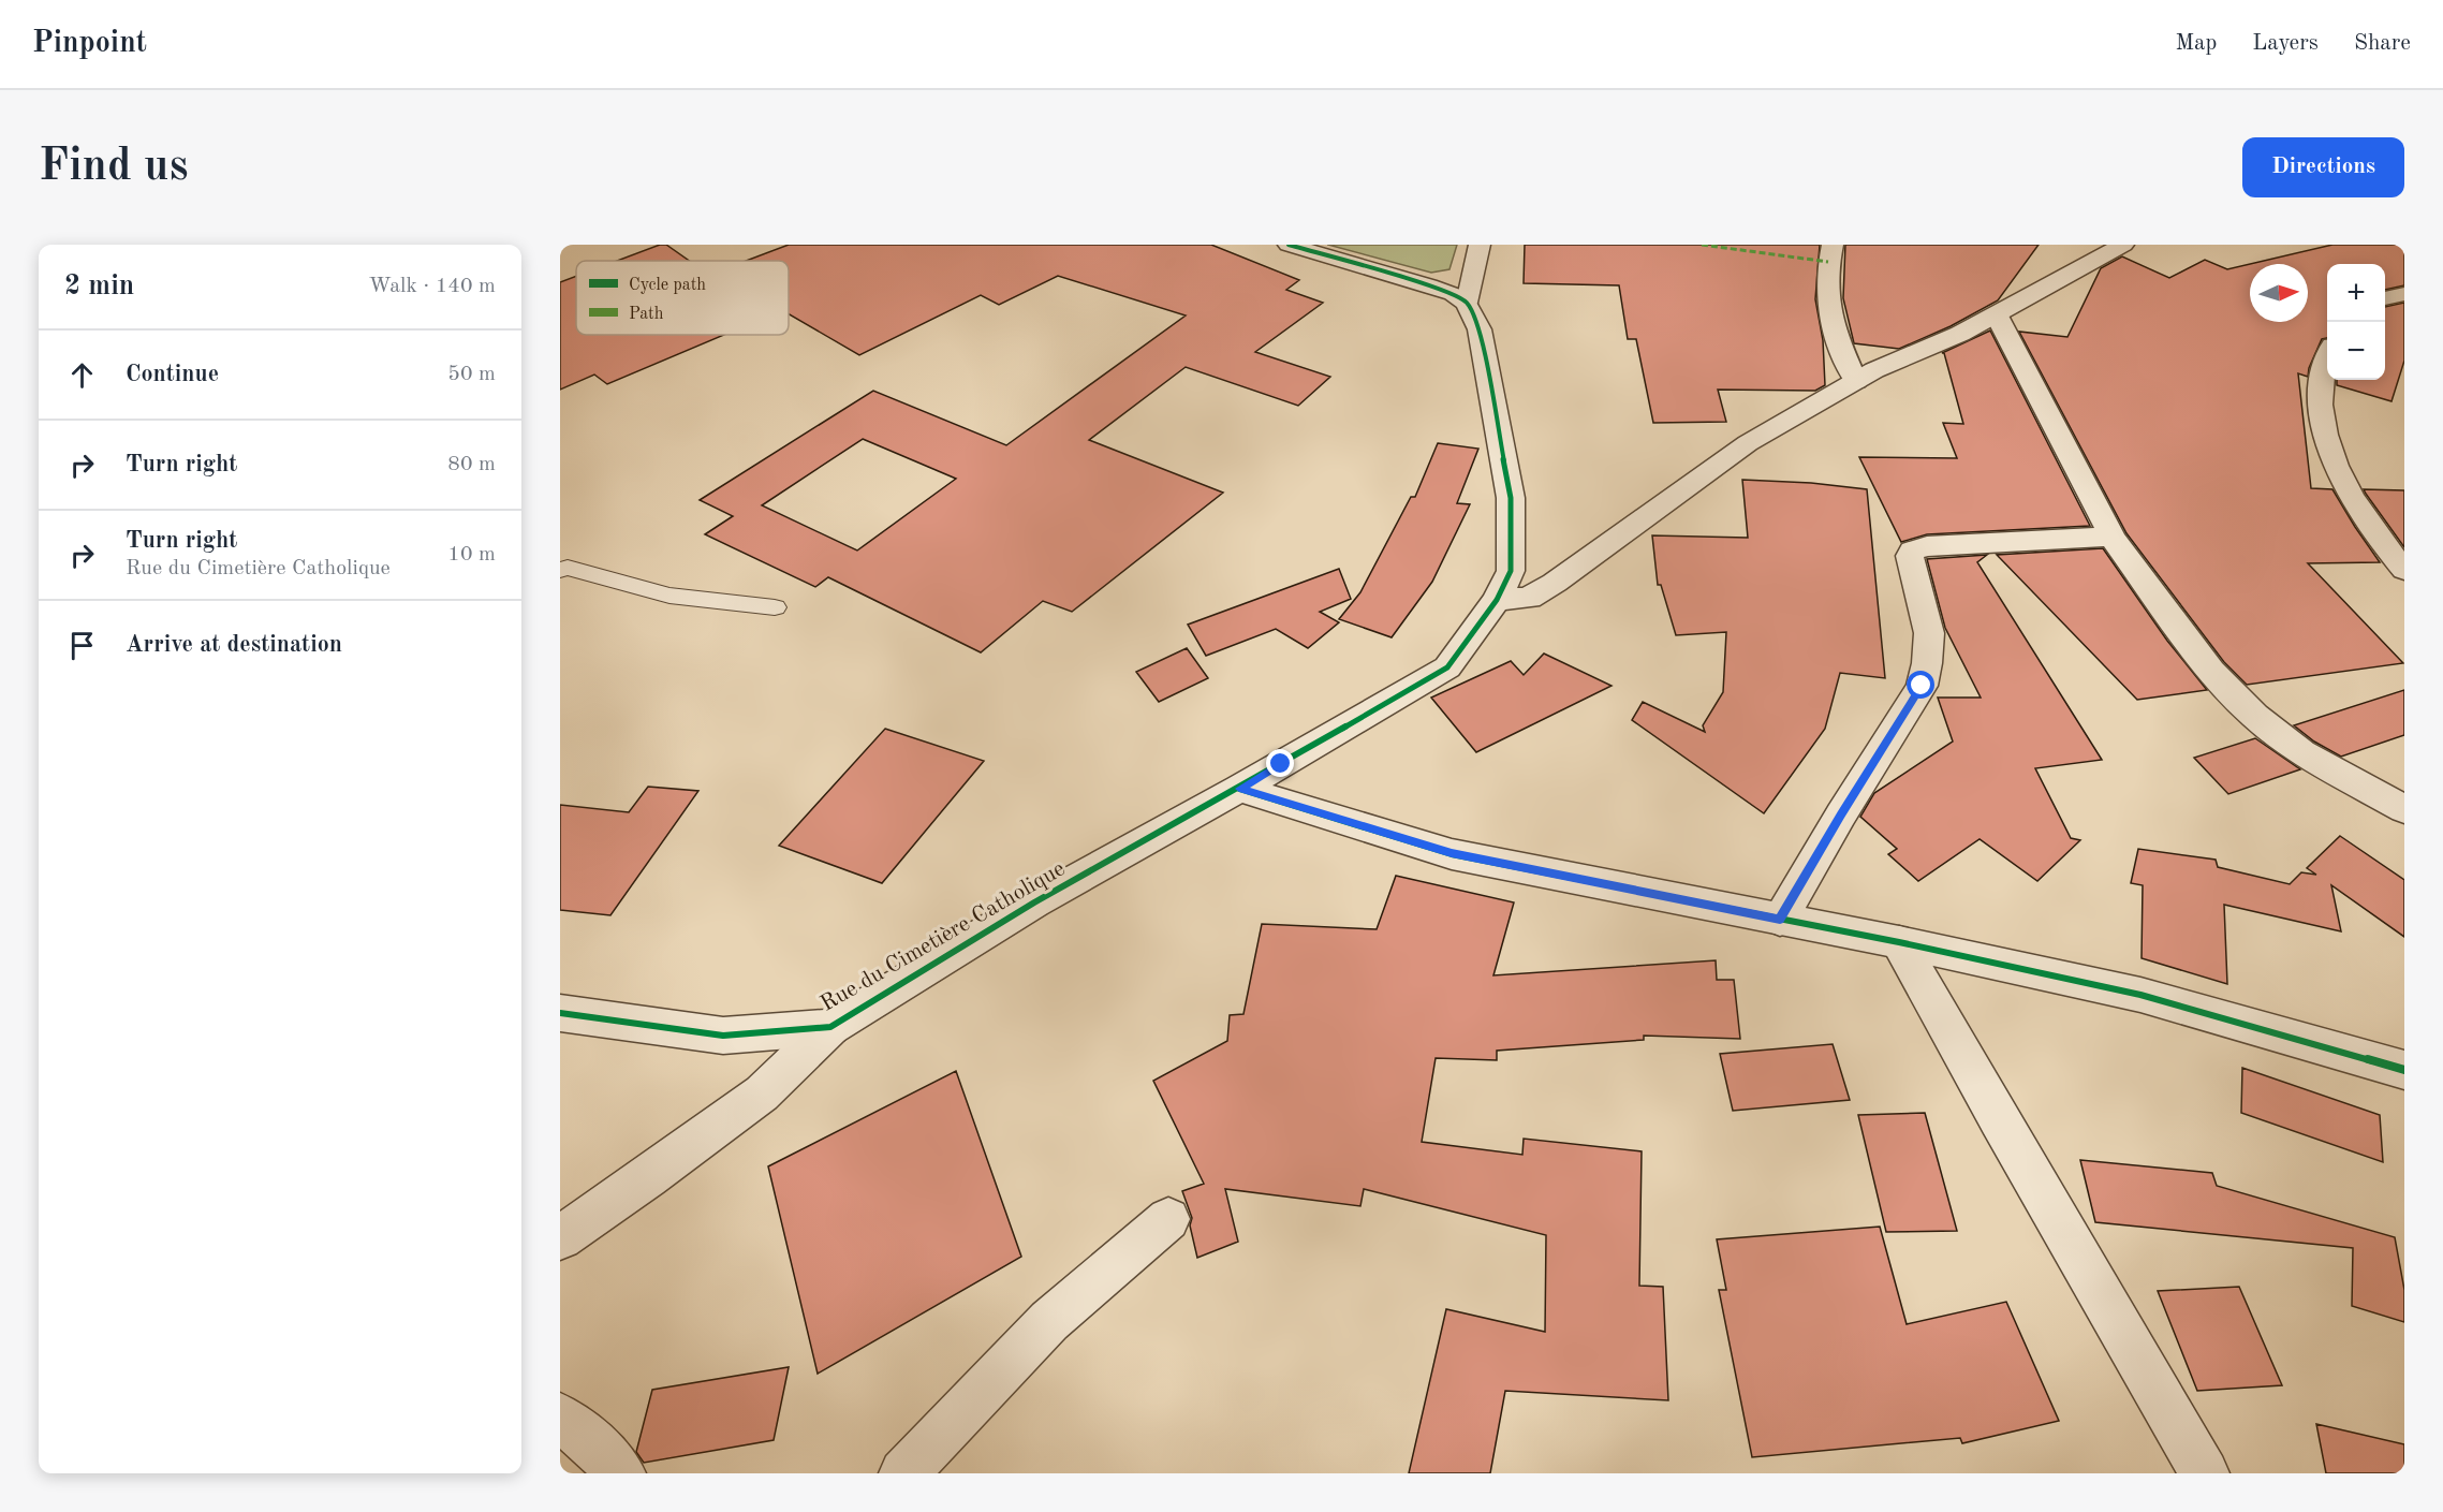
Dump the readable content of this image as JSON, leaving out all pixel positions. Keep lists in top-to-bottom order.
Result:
{
  "streets": {
    "street": ["Rue du Cimetière Catholique"]
  },
  "legend": ["Cycle path", "Path"],
  "north": "right",
  "page": {
    "header": "Pinpoint",
    "nav": ["Map", "Layers", "Share"],
    "buttons": "Directions",
    "title": "Find us",
    "heading": ["2 min", "Walk · 140 m"],
    "map_buttons": ["+", "−"],
    "list": [
      ["Continue", "50 m"],
      ["Turn right", "80 m"],
      ["Turn right", "Rue du Cimetière Catholique", "10 m"],
      "Arrive at destination"
    ]
  }
}
